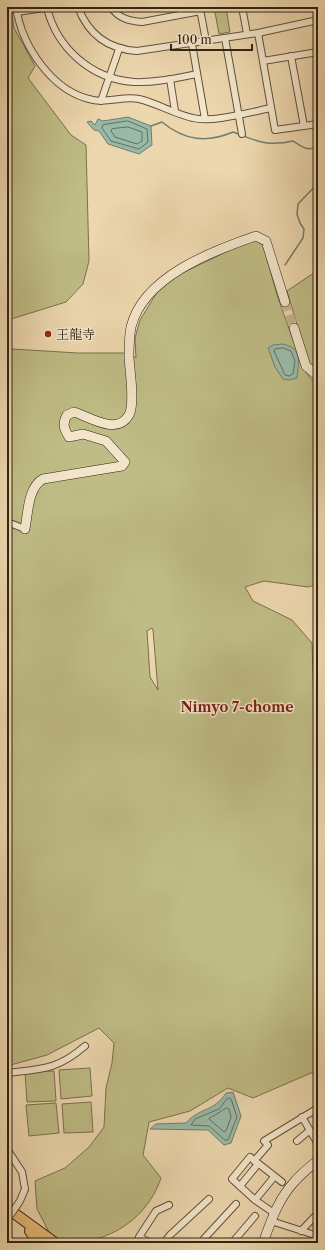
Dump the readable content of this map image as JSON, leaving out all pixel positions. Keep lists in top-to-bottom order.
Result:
{
  "districts": ["Nimyo 7-chome"],
  "places": ["王龍寺"],
  "scale_bar": "100 m"
}
